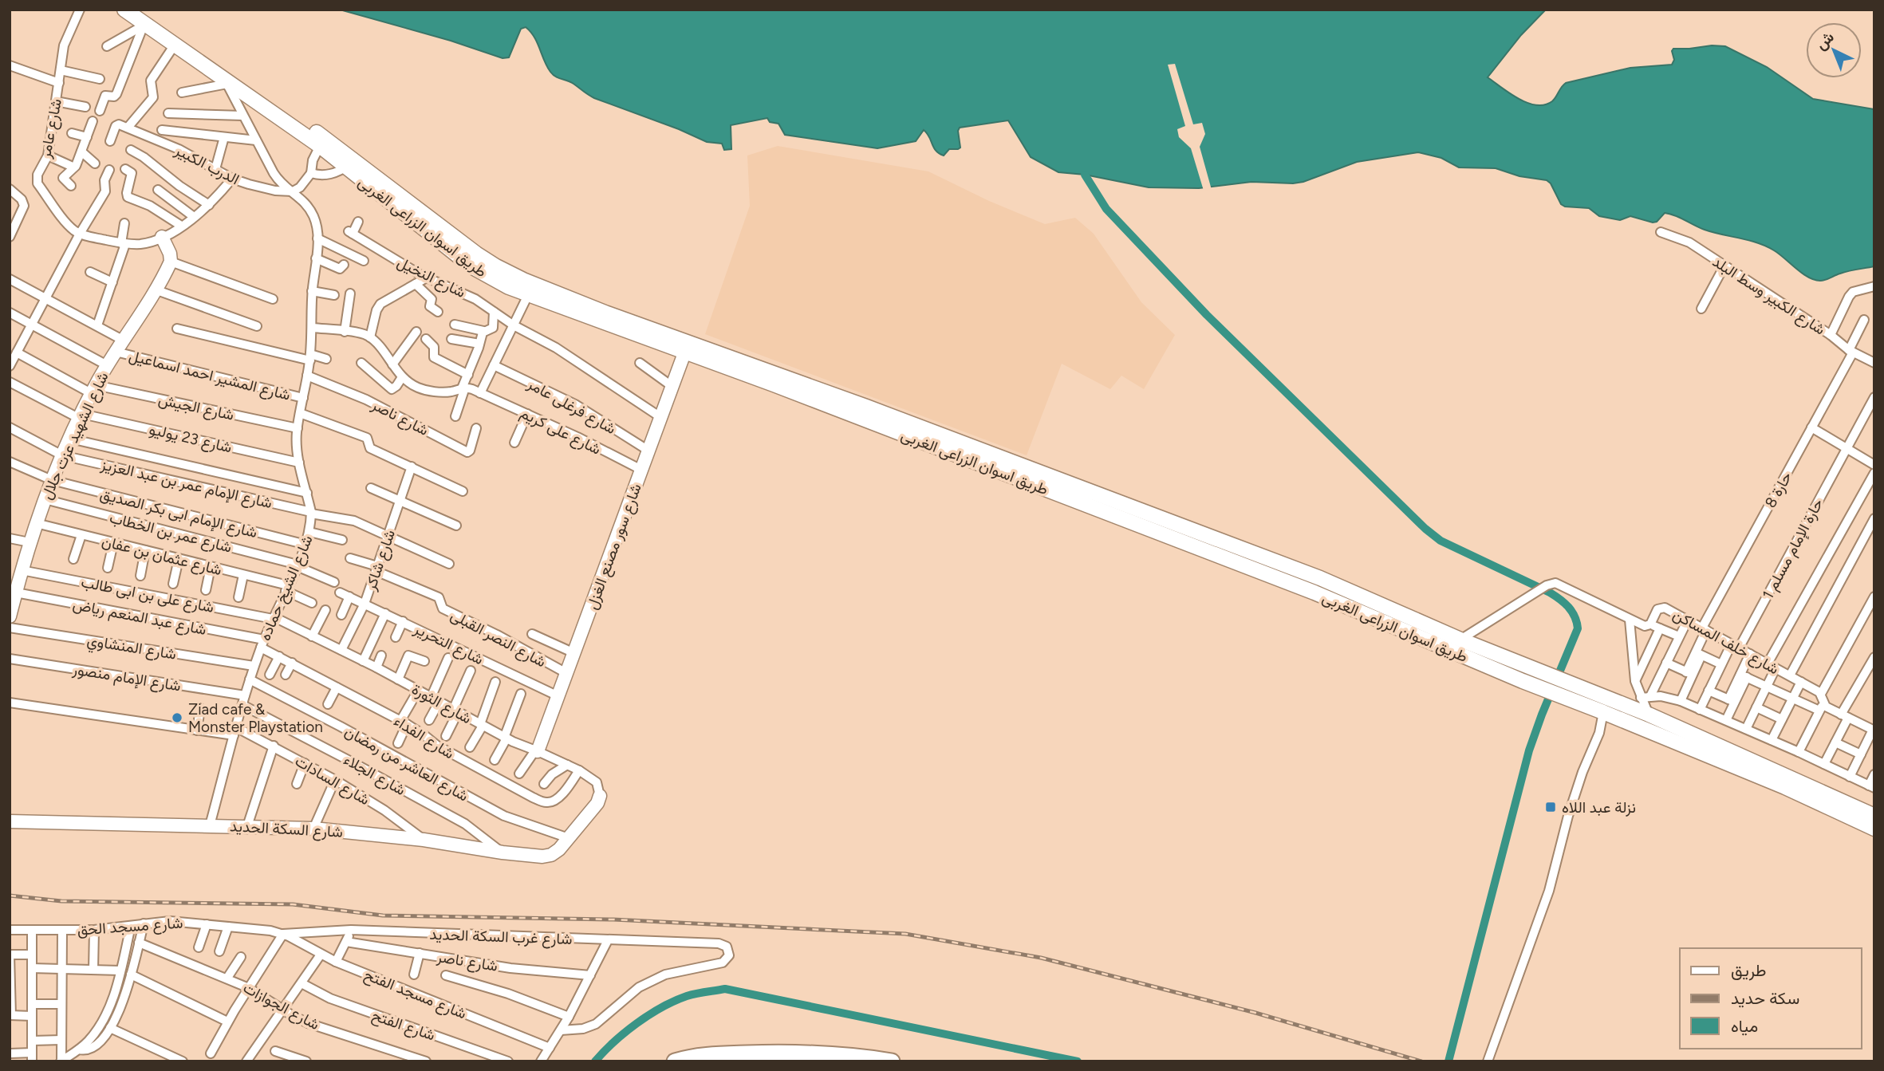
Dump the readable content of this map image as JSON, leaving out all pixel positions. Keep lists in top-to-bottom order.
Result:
{
  "streets": {
    "main road": ["طريق اسوان الزراعى الغربى"],
    "street": [
      "شارع عامر",
      "الدرب الكبير",
      "شارع النخيل",
      "شارع الكبير وسط البلد",
      "شارع المشير احمد اسماعيل",
      "شارع فرغلى عامر",
      "شارع الجيش",
      "شارع ناصر",
      "شارع على كريم",
      "شارع الشهيد عزت جلال",
      "شارع 23 يوليو",
      "شارع الإمام عمر بن عبد العزيز",
      "حارة 8",
      "شارع الإمام ابى بكر الصديق",
      "شارع عمر بن الخطاب",
      "شارع سور مصنع الغزل",
      "حارة الإمام مسلم 1",
      "شارع عثمان بن عفان",
      "شارع شاكر",
      "شارع الشيخ حماده",
      "شارع على بن ابى طالب",
      "شارع عبد المنعم رياض",
      "شارع النصر القبلى",
      "شارع خلف المساكن",
      "شارع التحرير",
      "شارع المنشاوي",
      "شارع الإمام منصور",
      "شارع الثورة",
      "شارع الفداء",
      "شارع العاشر من رمضان",
      "شارع الجلاء",
      "شارع السادات",
      "شارع السكة الحديد",
      "شارع مسجد الحق",
      "شارع غرب السكة الحديد",
      "شارع مسجد الفتح",
      "شارع الجوازات",
      "شارع الفتح"
    ]
  },
  "crossings": [
    ["الدرب الكبير", "شارع الشيخ حماده"],
    ["طريق اسوان الزراعى الغربى", "شارع سور مصنع الغزل"],
    ["طريق اسوان الزراعى الغربى", "شارع الشيخ حماده"],
    ["طريق اسوان الزراعى الغربى", "شارع خلف المساكن"],
    ["شارع النخيل", "شارع على كريم"],
    ["شارع النخيل", "شارع سور مصنع الغزل"],
    ["شارع الكبير وسط البلد", "حارة 8"],
    ["شارع المشير احمد اسماعيل", "شارع الشهيد عزت جلال"],
    ["شارع المشير احمد اسماعيل", "شارع الشيخ حماده"],
    ["شارع فرغلى عامر", "شارع سور مصنع الغزل"],
    ["شارع الجيش", "شارع الشهيد عزت جلال"],
    ["شارع الجيش", "شارع الشيخ حماده"],
    ["شارع ناصر", "شارع الشيخ حماده"],
    ["شارع على كريم", "شارع سور مصنع الغزل"],
    ["شارع الشهيد عزت جلال", "شارع 23 يوليو"],
    ["شارع الشهيد عزت جلال", "شارع الإمام عمر بن عبد العزيز"],
    ["شارع الشهيد عزت جلال", "شارع الإمام ابى بكر الصديق"],
    ["شارع الشهيد عزت جلال", "شارع عمر بن الخطاب"],
    ["شارع الشهيد عزت جلال", "شارع عثمان بن عفان"],
    ["شارع الشهيد عزت جلال", "شارع على بن ابى طالب"],
    ["شارع الشهيد عزت جلال", "شارع عبد المنعم رياض"],
    ["شارع 23 يوليو", "شارع الشيخ حماده"],
    ["شارع الإمام عمر بن عبد العزيز", "شارع شاكر"],
    ["شارع الإمام عمر بن عبد العزيز", "شارع الشيخ حماده"],
    ["حارة 8", "شارع خلف المساكن"],
    ["شارع الإمام ابى بكر الصديق", "شارع الشيخ حماده"],
    ["شارع عمر بن الخطاب", "شارع الشيخ حماده"],
    ["شارع سور مصنع الغزل", "شارع النصر القبلى"],
    ["شارع سور مصنع الغزل", "شارع التحرير"],
    ["شارع سور مصنع الغزل", "شارع الثورة"],
    ["حارة الإمام مسلم 1", "شارع خلف المساكن"],
    ["شارع عثمان بن عفان", "شارع الشيخ حماده"],
    ["شارع شاكر", "شارع النصر القبلى"],
    ["شارع شاكر", "شارع التحرير"],
    ["شارع شاكر", "شارع الثورة"],
    ["شارع الشيخ حماده", "شارع على بن ابى طالب"],
    ["شارع الشيخ حماده", "شارع عبد المنعم رياض"],
    ["شارع الشيخ حماده", "شارع المنشاوي"],
    ["شارع الشيخ حماده", "شارع الإمام منصور"],
    ["شارع الشيخ حماده", "شارع الثورة"],
    ["شارع الشيخ حماده", "شارع الفداء"],
    ["شارع الشيخ حماده", "شارع العاشر من رمضان"],
    ["شارع الشيخ حماده", "شارع الجلاء"],
    ["شارع الشيخ حماده", "شارع السادات"],
    ["شارع الشيخ حماده", "شارع السكة الحديد"],
    ["شارع على بن ابى طالب", "شارع الثورة"],
    ["شارع عبد المنعم رياض", "شارع الفداء"],
    ["شارع الإمام منصور", "شارع الجلاء"],
    ["شارع الثورة", "شارع الفداء"],
    ["شارع العاشر من رمضان", "شارع السكة الحديد"],
    ["شارع الجلاء", "شارع السكة الحديد"],
    ["شارع السادات", "شارع السكة الحديد"],
    ["شارع مسجد الحق", "شارع غرب السكة الحديد"],
    ["شارع مسجد الحق", "شارع مسجد الفتح"],
    ["شارع غرب السكة الحديد", "شارع مسجد الفتح"]
  ],
  "places": {
    "other": ["Ziad cafe & Monster Playstation"],
    "transit": ["نزلة عبد اللاه"]
  },
  "legend": ["طريق", "سكة حديد", "مياه"],
  "north": "top left"
}
